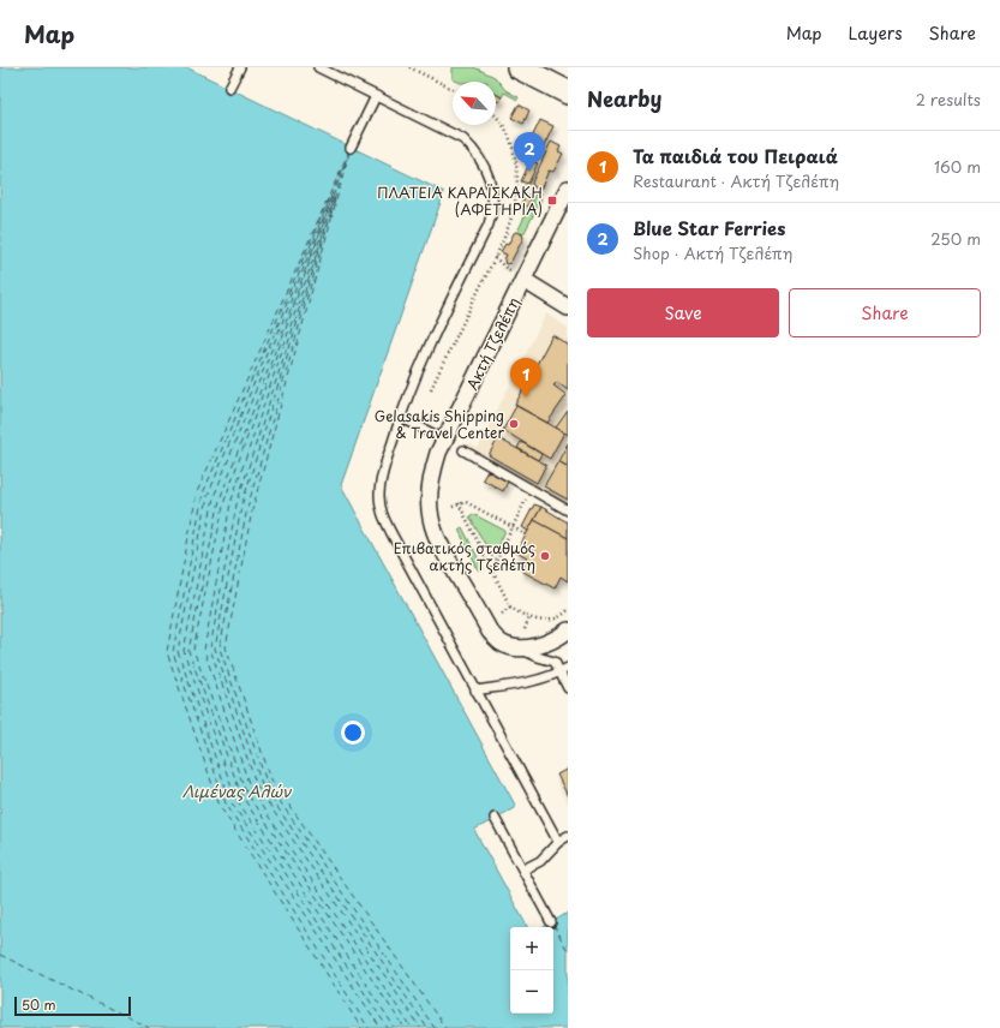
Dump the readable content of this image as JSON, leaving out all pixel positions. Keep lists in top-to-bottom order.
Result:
{
  "streets": {
    "street": ["Ακτή Τζελέπη"]
  },
  "water": ["Λιμένας Αλών"],
  "places": {
    "transit": ["ΠΛΑΤΕΙΑ ΚΑΡΑΪΣΚΑΚΗ (ΑΦΕΤΗΡΙΑ)"],
    "other": ["Gelasakis Shipping & Travel Center", "Επιβατικός σταθμός ακτής Τζελέπη"]
  },
  "scale_bar": "50 m",
  "north": "top left",
  "page": {
    "header": "Map",
    "nav": ["Map", "Layers", "Share"],
    "heading": ["Nearby", "2 results"],
    "list": [
      {
        "mark": "1",
        "name": "Τα παιδιά του Πειραιά",
        "note": "Restaurant · Ακτή Τζελέπη",
        "value": "160 m"
      },
      {
        "mark": "2",
        "name": "Blue Star Ferries",
        "note": "Shop · Ακτή Τζελέπη",
        "value": "250 m"
      }
    ],
    "pins": ["2", "1"],
    "buttons": ["Save", "Share"],
    "map_buttons": ["+", "−"],
    "scale": "50 m"
  }
}
